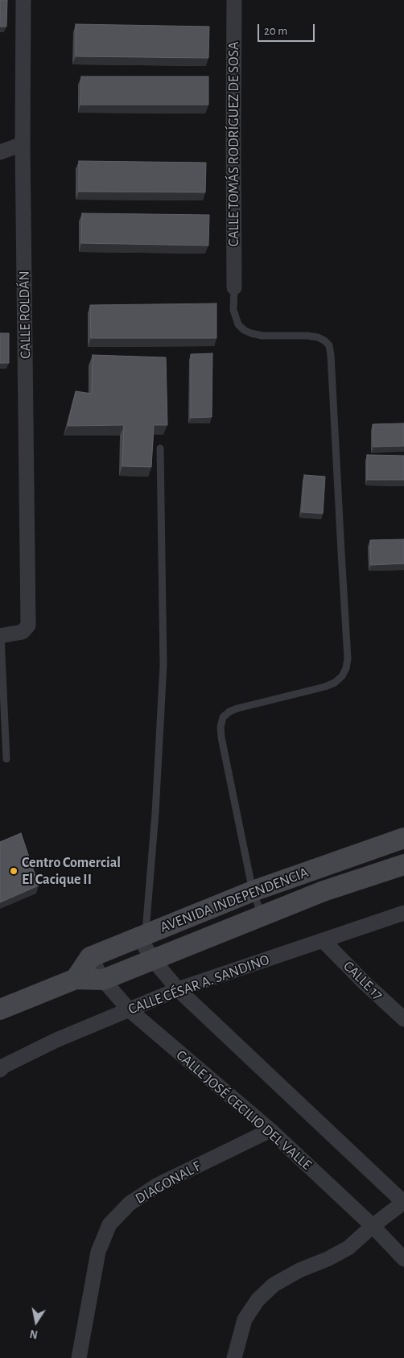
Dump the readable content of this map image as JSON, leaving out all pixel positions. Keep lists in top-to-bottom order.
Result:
{
  "streets": {
    "main road": ["AVENIDA INDEPENDENCIA"],
    "street": [
      "CALLE TOMÁS RODRÍGUEZ DE SOSA",
      "CALLE ROLDÁN",
      "CALLE 17",
      "CALLE CÉSAR A. SANDINO",
      "CALLE JOSÉ CECILIO DEL VALLE",
      "DIAGONAL F"
    ]
  },
  "crossings": [
    ["AVENIDA INDEPENDENCIA", "CALLE JOSÉ CECILIO DEL VALLE"],
    ["CALLE 17", "CALLE CÉSAR A. SANDINO"],
    ["CALLE CÉSAR A. SANDINO", "CALLE JOSÉ CECILIO DEL VALLE"],
    ["CALLE JOSÉ CECILIO DEL VALLE", "DIAGONAL F"]
  ],
  "places": ["Centro Comercial El Cacique II"],
  "scale_bar": "20 m",
  "north": "bottom"
}
